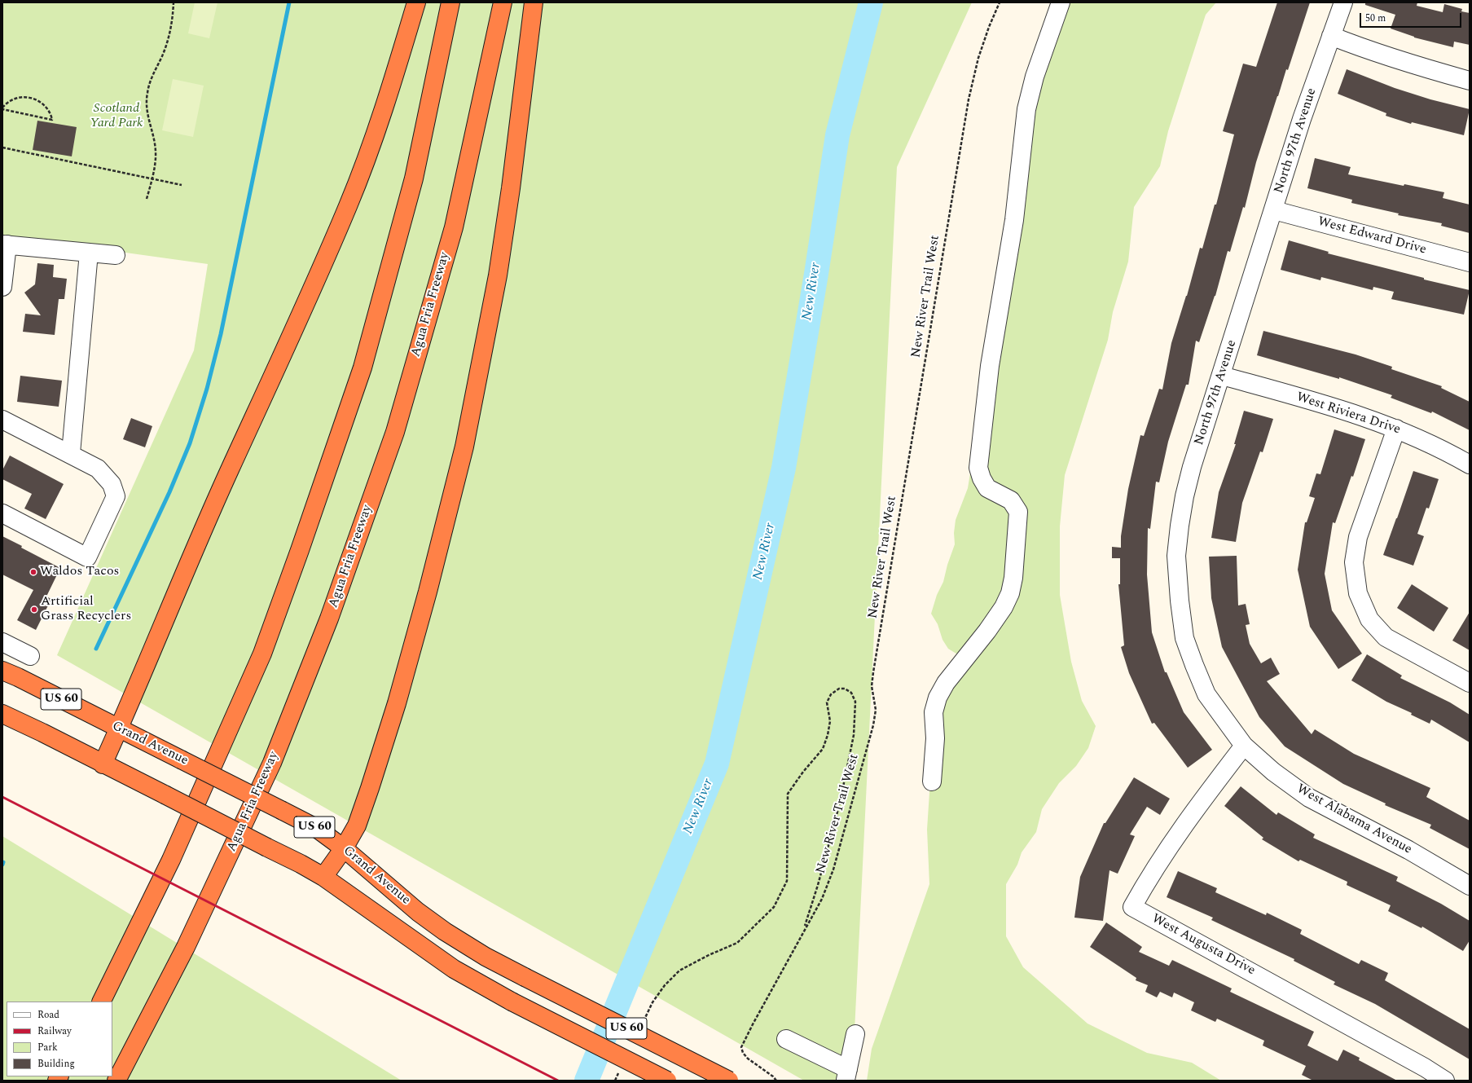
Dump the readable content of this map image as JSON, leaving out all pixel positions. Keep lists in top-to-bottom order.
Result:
{
  "streets": {
    "highway": ["Agua Fria Freeway", "US 60", "Grand Avenue"],
    "street": [
      "North 97th Avenue",
      "West Edward Drive",
      "West Riviera Drive",
      "West Alabama Avenue",
      "West Augusta Drive"
    ],
    "path": ["New River Trail West"]
  },
  "crossings": [
    ["North 97th Avenue", "West Edward Drive"],
    ["North 97th Avenue", "West Riviera Drive"],
    ["North 97th Avenue", "West Alabama Avenue"],
    ["North 97th Avenue", "West Augusta Drive"],
    ["West Alabama Avenue", "West Augusta Drive"]
  ],
  "water": ["New River"],
  "parks": ["Scotland Yard Park"],
  "places": ["Waldos Tacos", "Artificial Grass Recyclers"],
  "legend": [
    "Road",
    "Railway",
    "Park",
    "Building"
  ],
  "scale_bar": "50 m"
}
